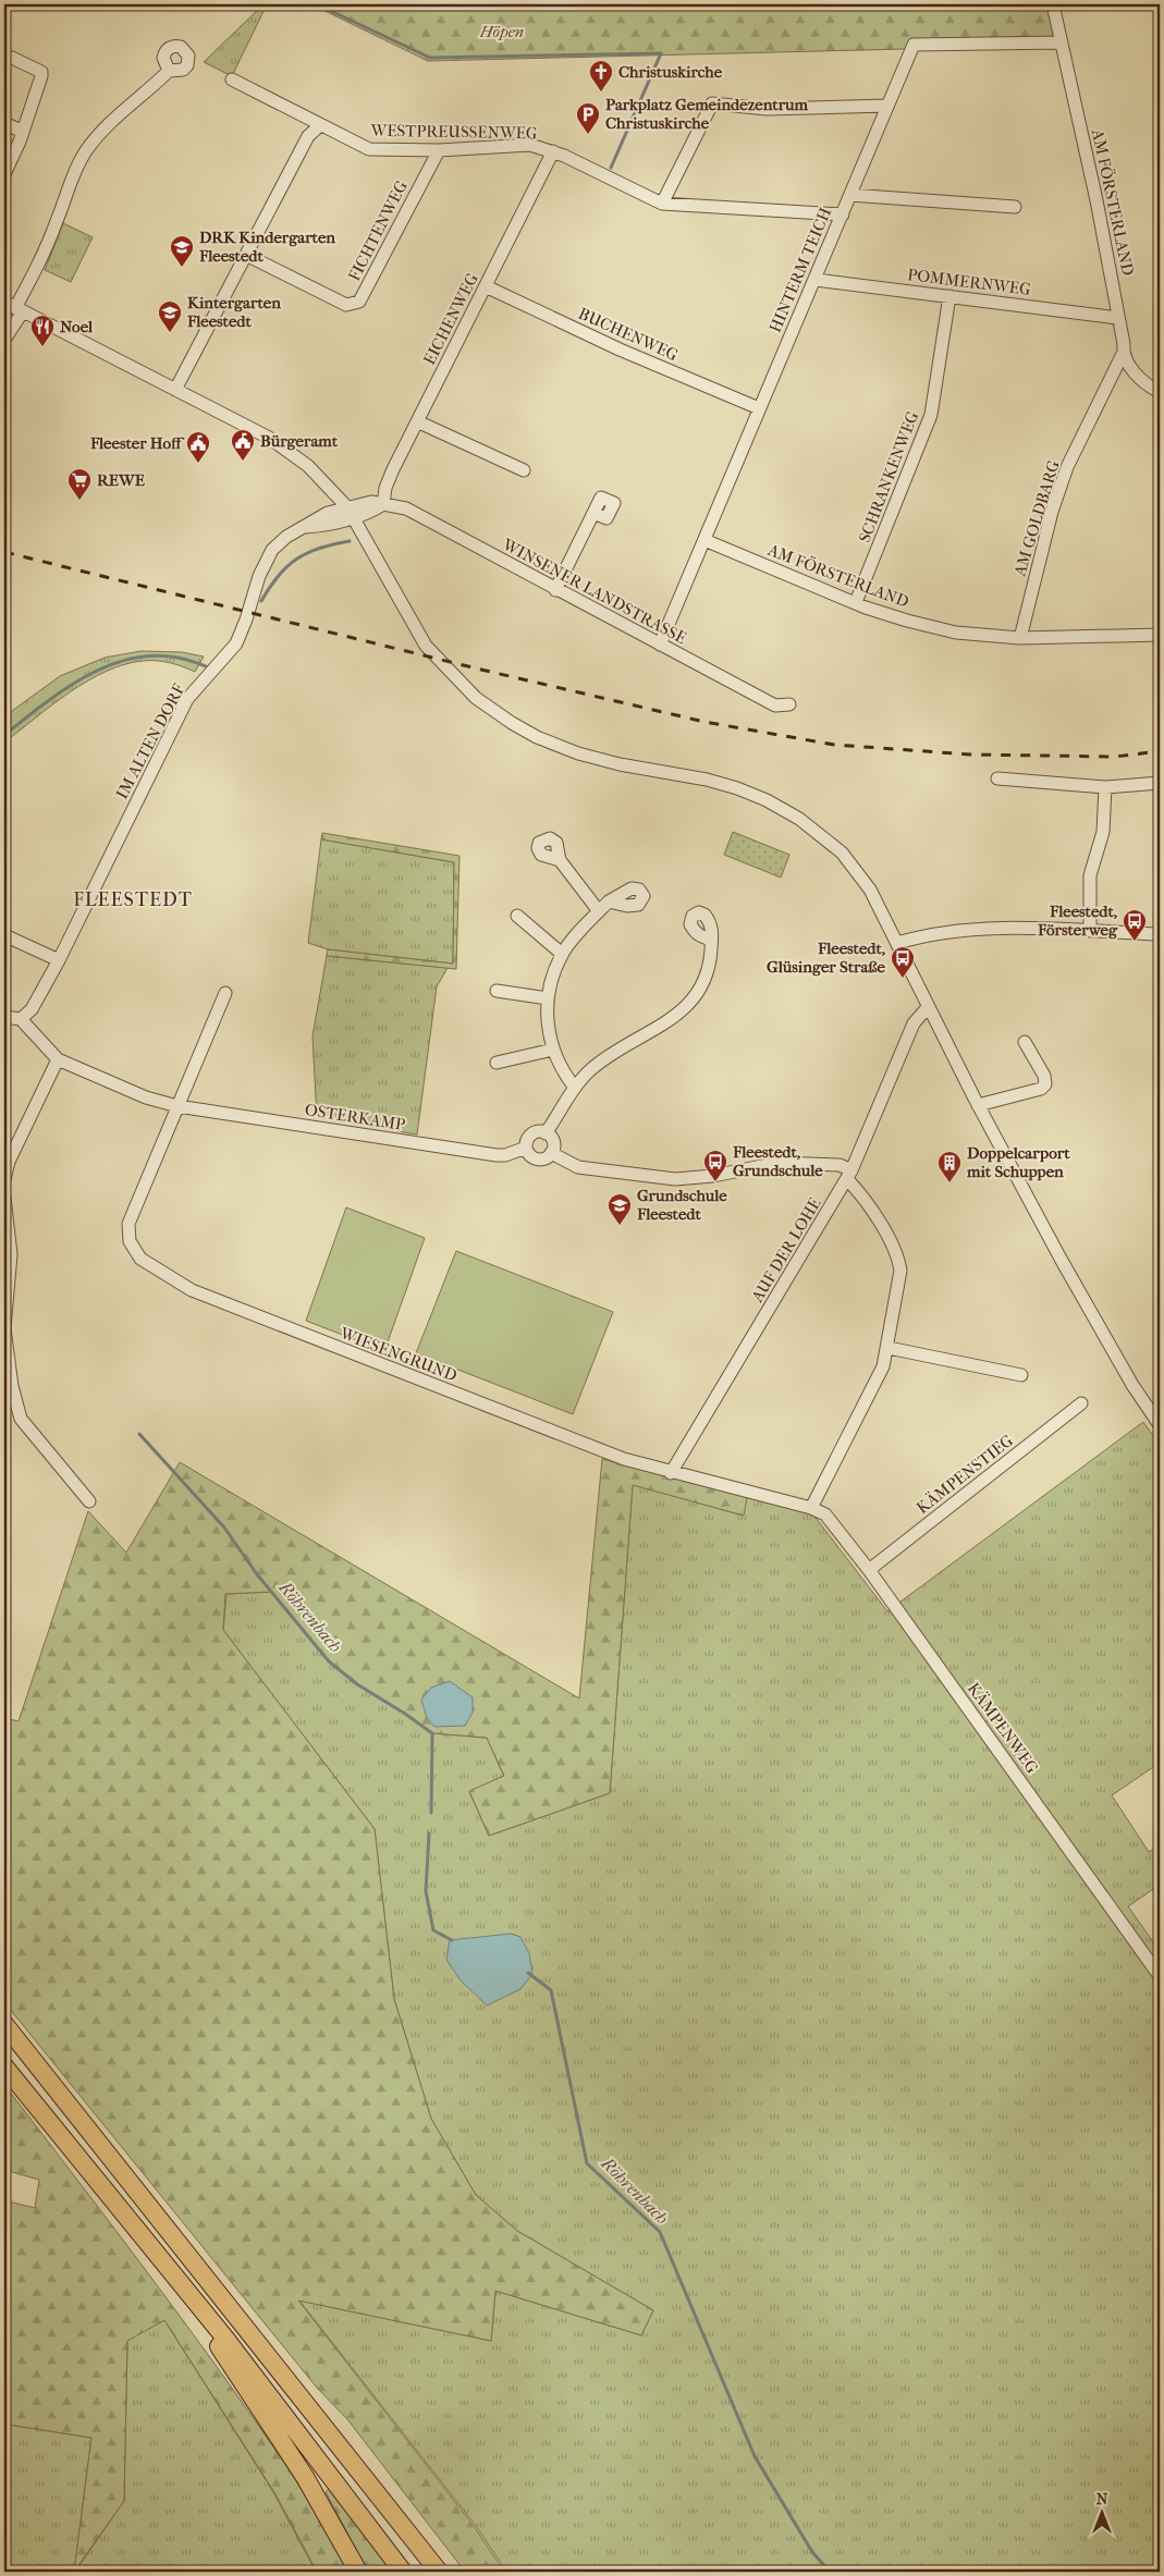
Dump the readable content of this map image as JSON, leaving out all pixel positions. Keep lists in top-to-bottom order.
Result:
{
  "streets": {
    "street": [
      "WESTPREUSSENWEG",
      "AM FÖRSTERLAND",
      "FICHTENWEG",
      "HINTERM TEICH",
      "POMMERNWEG",
      "EICHENWEG",
      "BUCHENWEG",
      "SCHRANKENWEG",
      "AM GOLDBARG",
      "WINSENER LANDSTRASSE",
      "IM ALTEN DORF",
      "OSTERKAMP",
      "AUF DER LOHE",
      "WIESENGRUND",
      "KÄMPENSTIEG",
      "KÄMPENWEG"
    ]
  },
  "crossings": [
    ["WESTPREUSSENWEG", "FICHTENWEG"],
    ["WESTPREUSSENWEG", "HINTERM TEICH"],
    ["WESTPREUSSENWEG", "EICHENWEG"],
    ["AM FÖRSTERLAND", "HINTERM TEICH"],
    ["AM FÖRSTERLAND", "POMMERNWEG"],
    ["AM FÖRSTERLAND", "SCHRANKENWEG"],
    ["AM FÖRSTERLAND", "AM GOLDBARG"],
    ["HINTERM TEICH", "POMMERNWEG"],
    ["HINTERM TEICH", "BUCHENWEG"],
    ["HINTERM TEICH", "WINSENER LANDSTRASSE"],
    ["POMMERNWEG", "SCHRANKENWEG"],
    ["EICHENWEG", "BUCHENWEG"],
    ["EICHENWEG", "WINSENER LANDSTRASSE"],
    ["WINSENER LANDSTRASSE", "IM ALTEN DORF"],
    ["IM ALTEN DORF", "OSTERKAMP"],
    ["OSTERKAMP", "WIESENGRUND"],
    ["AUF DER LOHE", "WIESENGRUND"],
    ["WIESENGRUND", "KÄMPENWEG"],
    ["KÄMPENSTIEG", "KÄMPENWEG"]
  ],
  "districts": ["FLEESTEDT"],
  "water": ["Röhrenbach"],
  "parks": ["Höpen"],
  "places": {
    "church": ["Christuskirche"],
    "parking": ["Parkplatz Gemeindezentrum Christuskirche"],
    "school or university": ["DRK Kindergarten Fleestedt", "Kintergarten Fleestedt", "Grundschule Fleestedt"],
    "restaurant": ["Noel"],
    "public building": ["Bürgeramt", "Fleester Hoff"],
    "supermarket": ["REWE"],
    "bus stop": ["Fleestedt, Försterweg", "Fleestedt, Glüsinger Straße", "Fleestedt, Grundschule"],
    "building": ["Doppelcarport mit Schuppen"]
  },
  "north": "top"
}
